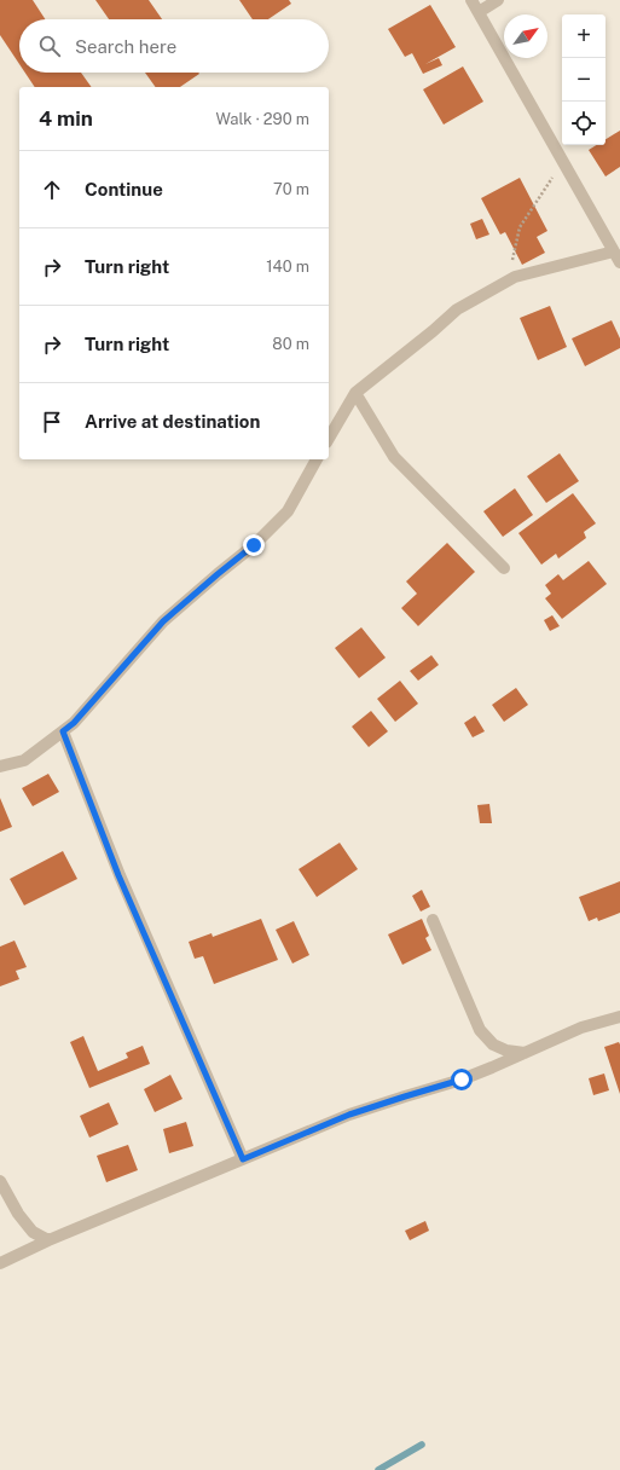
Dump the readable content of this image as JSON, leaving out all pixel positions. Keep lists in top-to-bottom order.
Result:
{
  "north": "top right",
  "page": {
    "map_buttons": ["+", "−"],
    "search": "Search here",
    "heading": ["4 min", "Walk · 290 m"],
    "list": [
      ["Continue", "70 m"],
      ["Turn right", "140 m"],
      ["Turn right", "80 m"],
      "Arrive at destination"
    ]
  }
}
